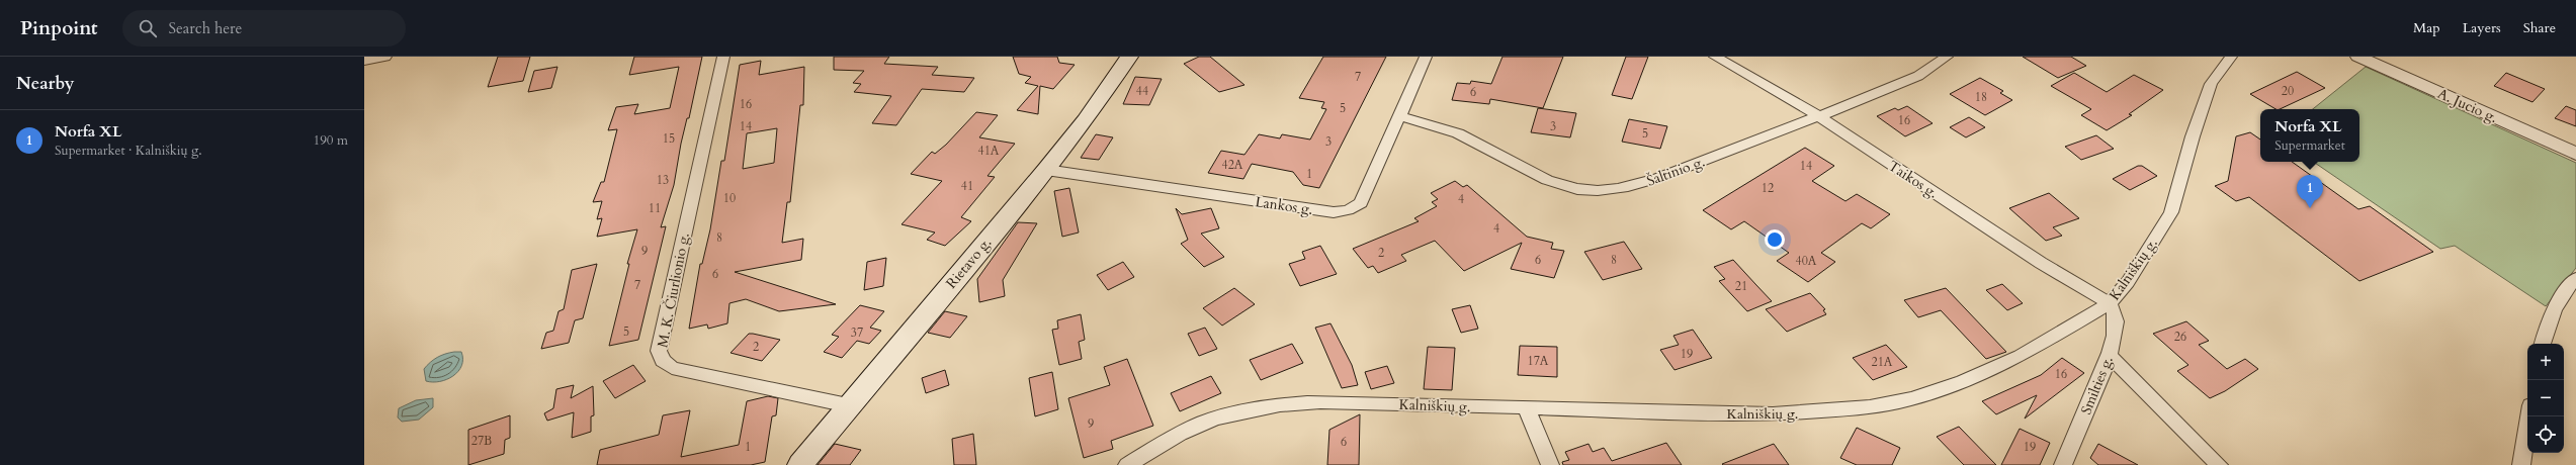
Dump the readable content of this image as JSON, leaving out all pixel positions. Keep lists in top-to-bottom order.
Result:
{
  "streets": {
    "main road": ["Rietavo g."],
    "street": [
      "A. Jucio g.",
      "Šaltinio g.",
      "Taikos g.",
      "Lankos g.",
      "Kalniškių g.",
      "M. K. Čiurlionio g.",
      "Smilties g."
    ]
  },
  "crossings": [
    ["Šaltinio g.", "Taikos g."],
    ["Šaltinio g.", "Lankos g."],
    ["Taikos g.", "Kalniškių g."],
    ["Taikos g.", "Smilties g."],
    ["Lankos g.", "Rietavo g."],
    ["Rietavo g.", "M. K. Čiurlionio g."],
    ["Kalniškių g.", "Smilties g."]
  ],
  "house_numbers": [
    "7",
    "44",
    "20",
    "6",
    "18",
    "16",
    "5",
    "16",
    "14",
    "3",
    "5",
    "15",
    "3",
    "41A",
    "42A",
    "14",
    "1",
    "13",
    "41",
    "12",
    "10",
    "4",
    "11",
    "4",
    "8",
    "9",
    "2",
    "6",
    "8",
    "40A",
    "6",
    "7",
    "21",
    "5",
    "37",
    "26",
    "2",
    "19",
    "17A",
    "21A",
    "16",
    "9",
    "27B",
    "6",
    "1",
    "19"
  ],
  "page": {
    "header": "Pinpoint",
    "search": "Search here",
    "nav": ["Map", "Layers", "Share"],
    "heading": "Nearby",
    "list": [
      {
        "mark": "1",
        "name": "Norfa XL",
        "note": "Supermarket · Kalniškių g.",
        "value": "190 m"
      }
    ],
    "popup": ["Norfa XL", "Supermarket"],
    "pins": "1",
    "map_buttons": ["+", "−"]
  }
}
